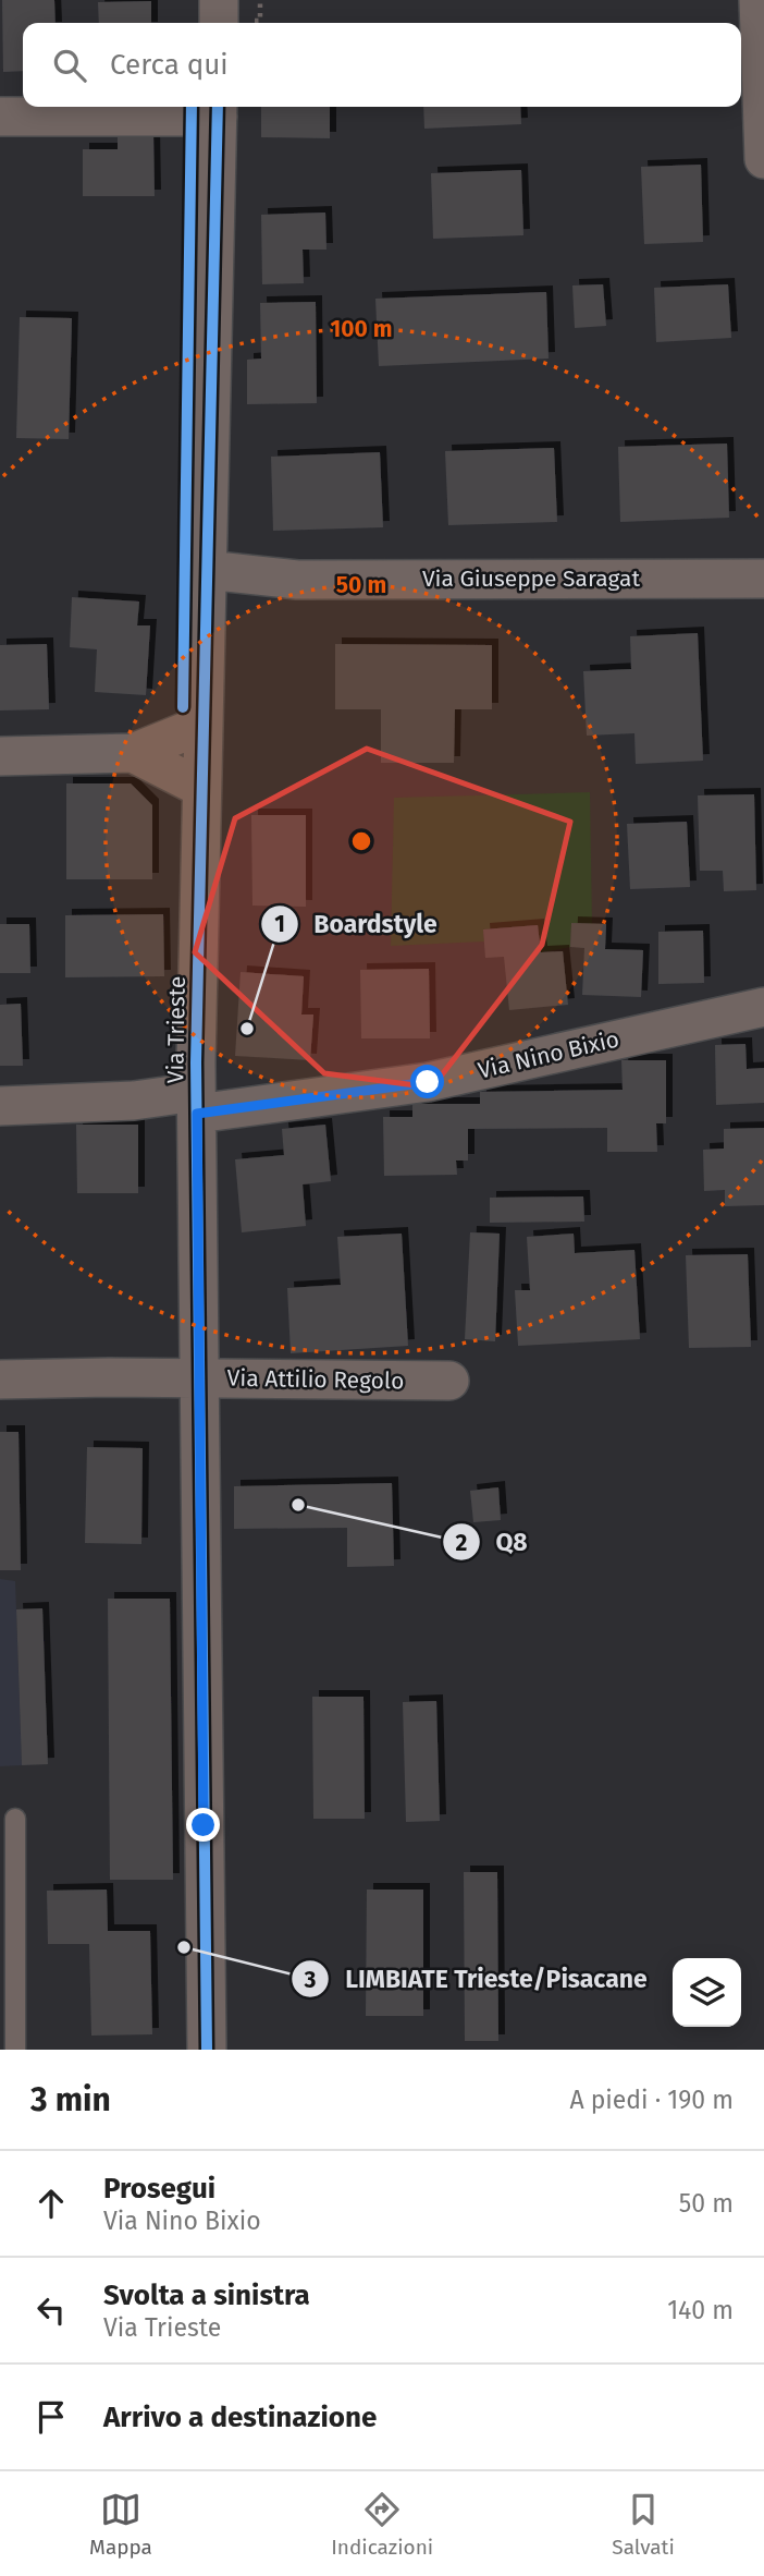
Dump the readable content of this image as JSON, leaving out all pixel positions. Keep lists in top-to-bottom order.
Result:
{
  "streets": {
    "street": [
      "Via Giuseppe Saragat",
      "Via Trieste",
      "Via Nino Bixio",
      "Via Attilio Regolo"
    ]
  },
  "crossings": [
    ["Via Giuseppe Saragat", "Via Trieste"],
    ["Via Trieste", "Via Nino Bixio"],
    ["Via Trieste", "Via Attilio Regolo"]
  ],
  "places": ["Boardstyle", "Q8", "LIMBIATE Trieste/Pisacane"],
  "page": {
    "search": "Cerca qui",
    "heading": ["3 min", "A piedi · 190 m"],
    "list": [
      ["Prosegui", "Via Nino Bixio", "50 m"],
      ["Svolta a sinistra", "Via Trieste", "140 m"],
      "Arrivo a destinazione"
    ],
    "nav": ["Mappa", "Indicazioni", "Salvati"]
  },
  "rings": ["100 m", "50 m"]
}
